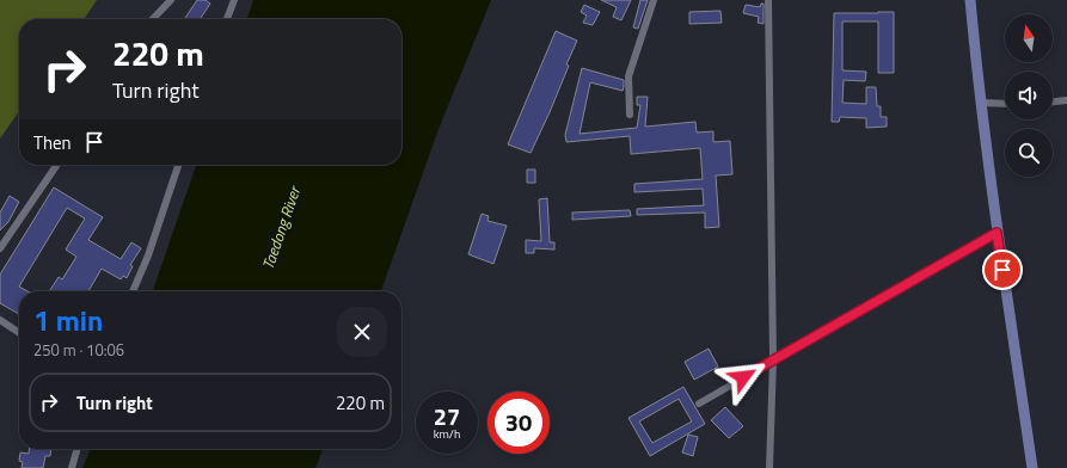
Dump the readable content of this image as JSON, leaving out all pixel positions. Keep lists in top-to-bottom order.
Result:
{
  "water": ["Taedong River"],
  "north": "top",
  "page": {
    "turn": ["220 m", "Turn right"],
    "then": "Then",
    "heading": ["1 min", "250 m · 10:06"],
    "list": [
      {
        "name": "Turn right",
        "value": "220 m"
      }
    ],
    "speed": "27 km/h",
    "limit": "30"
  }
}
